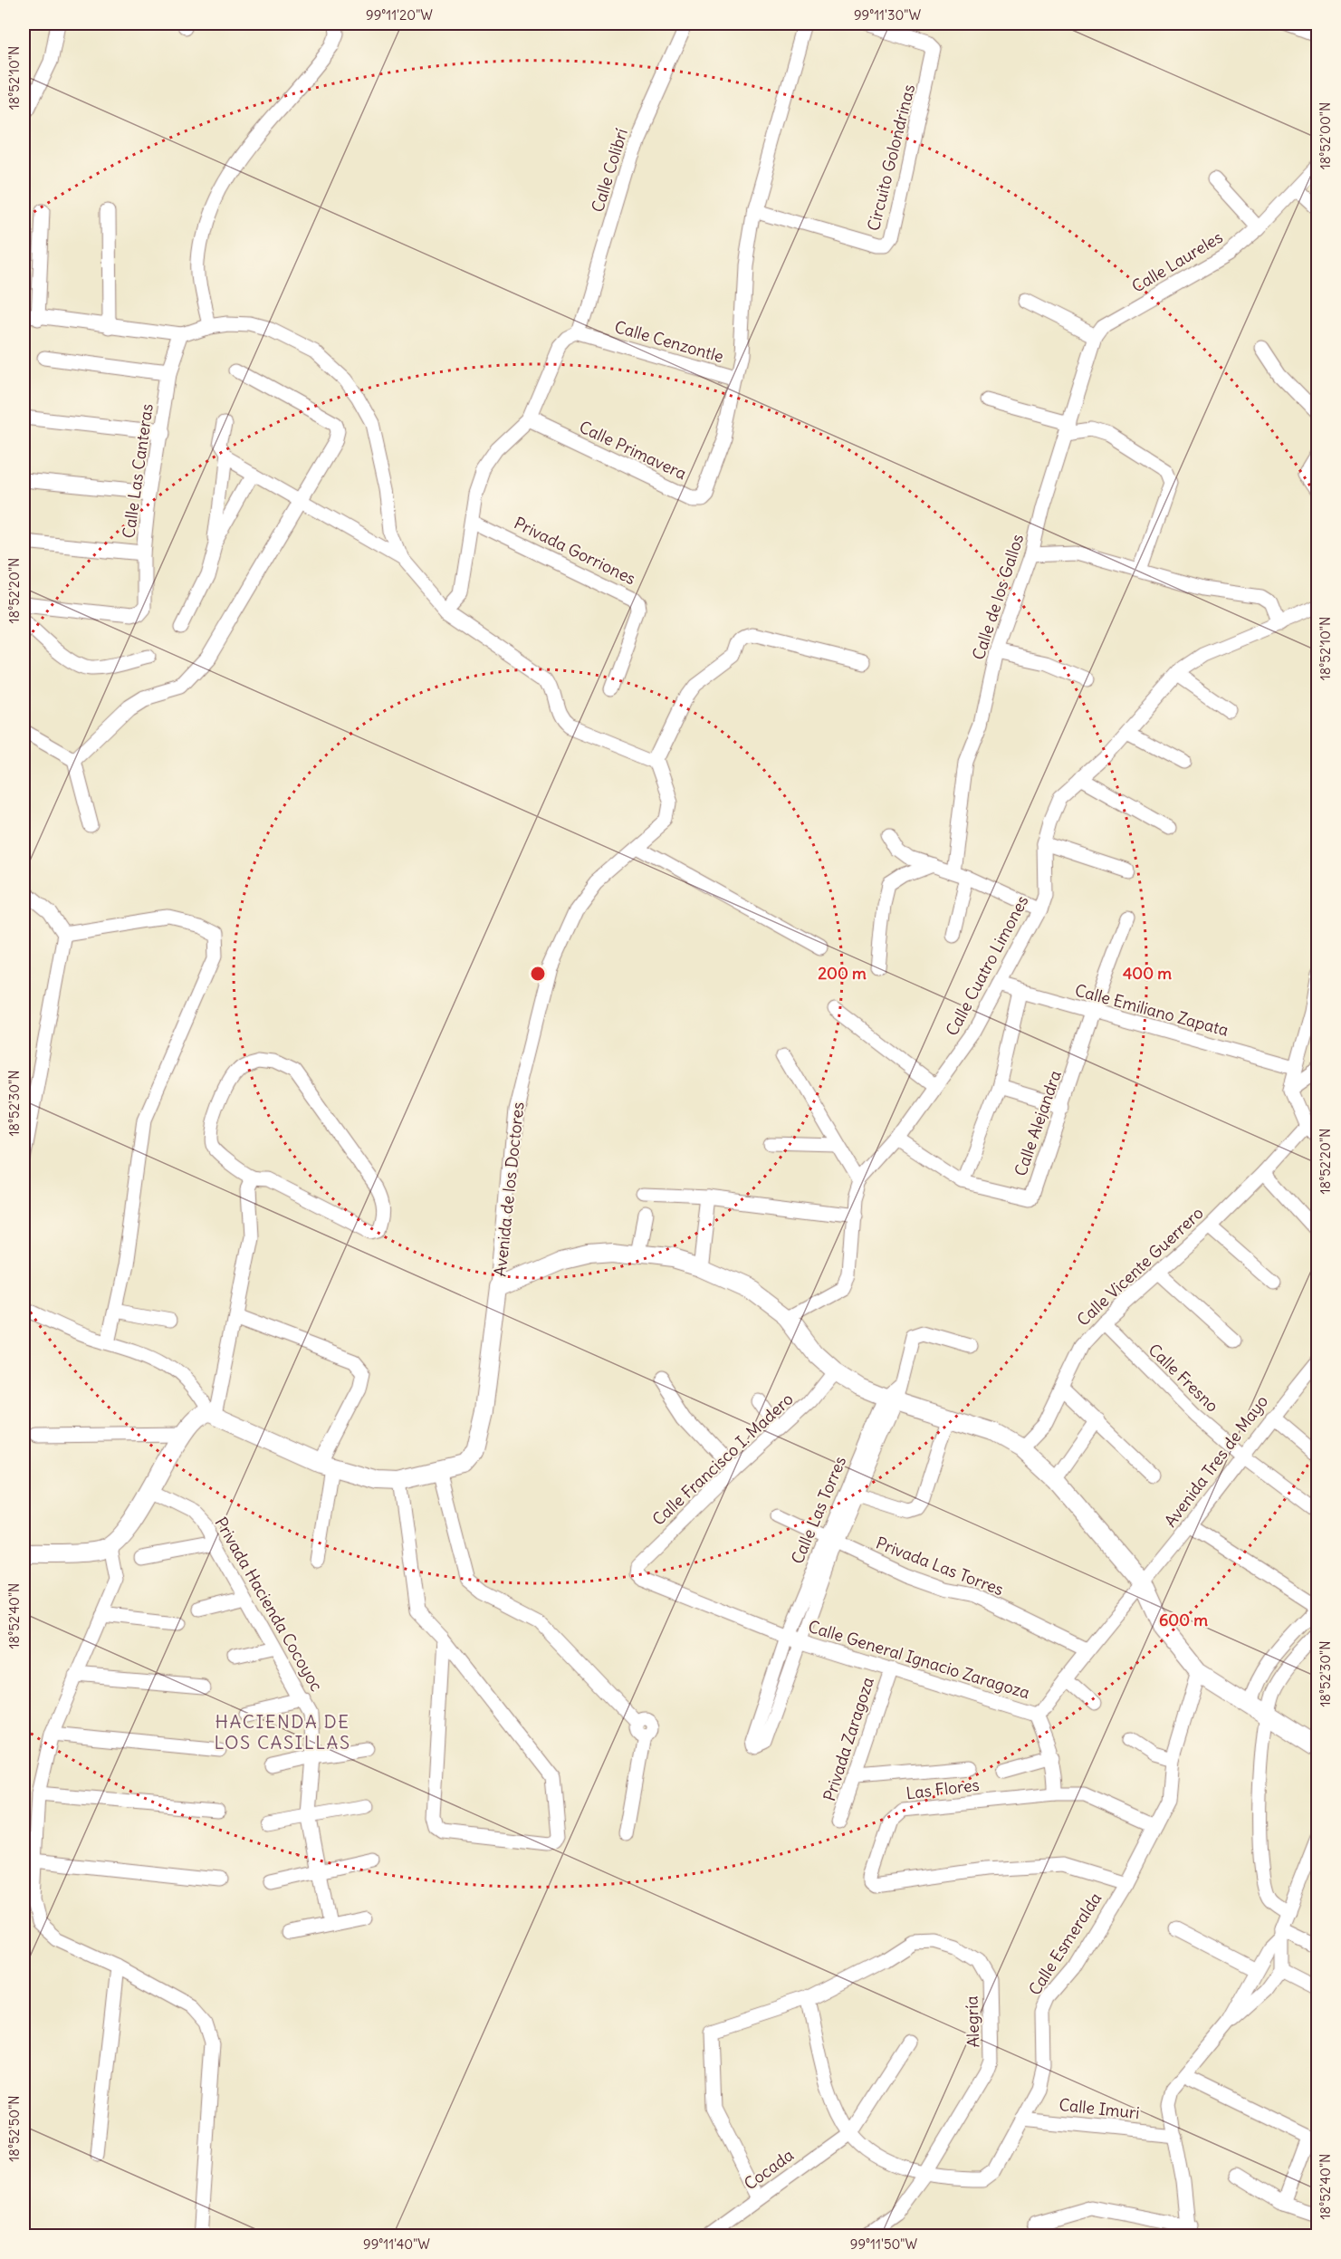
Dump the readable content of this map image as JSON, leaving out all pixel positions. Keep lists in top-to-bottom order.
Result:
{
  "streets": {
    "main road": ["Avenida de los Doctores"],
    "street": [
      "Circuito Golondrinas",
      "Calle Colibrí",
      "Calle Laureles",
      "Calle Cenzontle",
      "Calle Primavera",
      "Calle Las Canteras",
      "Privada Gorriones",
      "Calle de los Gallos",
      "Calle Cuatro Limones",
      "Calle Emiliano Zapata",
      "Calle Alejandra",
      "Calle Vicente Guerrero",
      "Calle Fresno",
      "Calle Francisco I. Madero",
      "Avenida Tres de Mayo",
      "Calle Las Torres",
      "Privada Las Torres",
      "Privada Hacienda Cocoyoc",
      "Calle General Ignacio Zaragoza",
      "Privada Zaragoza",
      "Las Flores",
      "Calle Esmeralda",
      "Alegría",
      "Calle Imuri",
      "Cocada"
    ]
  },
  "crossings": [
    ["Circuito Golondrinas", "Calle Cenzontle"],
    ["Calle Colibrí", "Calle Cenzontle"],
    ["Calle Laureles", "Calle de los Gallos"],
    ["Calle Cenzontle", "Calle Primavera"],
    ["Calle Cuatro Limones", "Calle Emiliano Zapata"],
    ["Calle Cuatro Limones", "Calle Alejandra"],
    ["Calle Emiliano Zapata", "Calle Alejandra"],
    ["Calle Vicente Guerrero", "Calle Fresno"],
    ["Calle Fresno", "Avenida Tres de Mayo"],
    ["Calle Francisco I. Madero", "Calle General Ignacio Zaragoza"],
    ["Avenida Tres de Mayo", "Calle General Ignacio Zaragoza"],
    ["Calle Las Torres", "Privada Las Torres"],
    ["Calle Las Torres", "Calle General Ignacio Zaragoza"],
    ["Privada Las Torres", "Calle General Ignacio Zaragoza"],
    ["Calle General Ignacio Zaragoza", "Privada Zaragoza"],
    ["Las Flores", "Calle Esmeralda"],
    ["Calle Esmeralda", "Alegría"],
    ["Calle Esmeralda", "Calle Imuri"],
    ["Calle Esmeralda", "Cocada"],
    ["Alegría", "Cocada"]
  ],
  "districts": ["HACIENDA DE LOS CASILLAS"],
  "coordinates": [
    "99°11'20\"W",
    "99°11'30\"W",
    "18°52'10\"N",
    "18°52'00\"N",
    "18°52'20\"N",
    "18°52'30\"N",
    "18°52'40\"N",
    "18°52'50\"N",
    "99°11'40\"W",
    "99°11'50\"W"
  ],
  "rings": ["200 m", "400 m", "600 m"]
}
